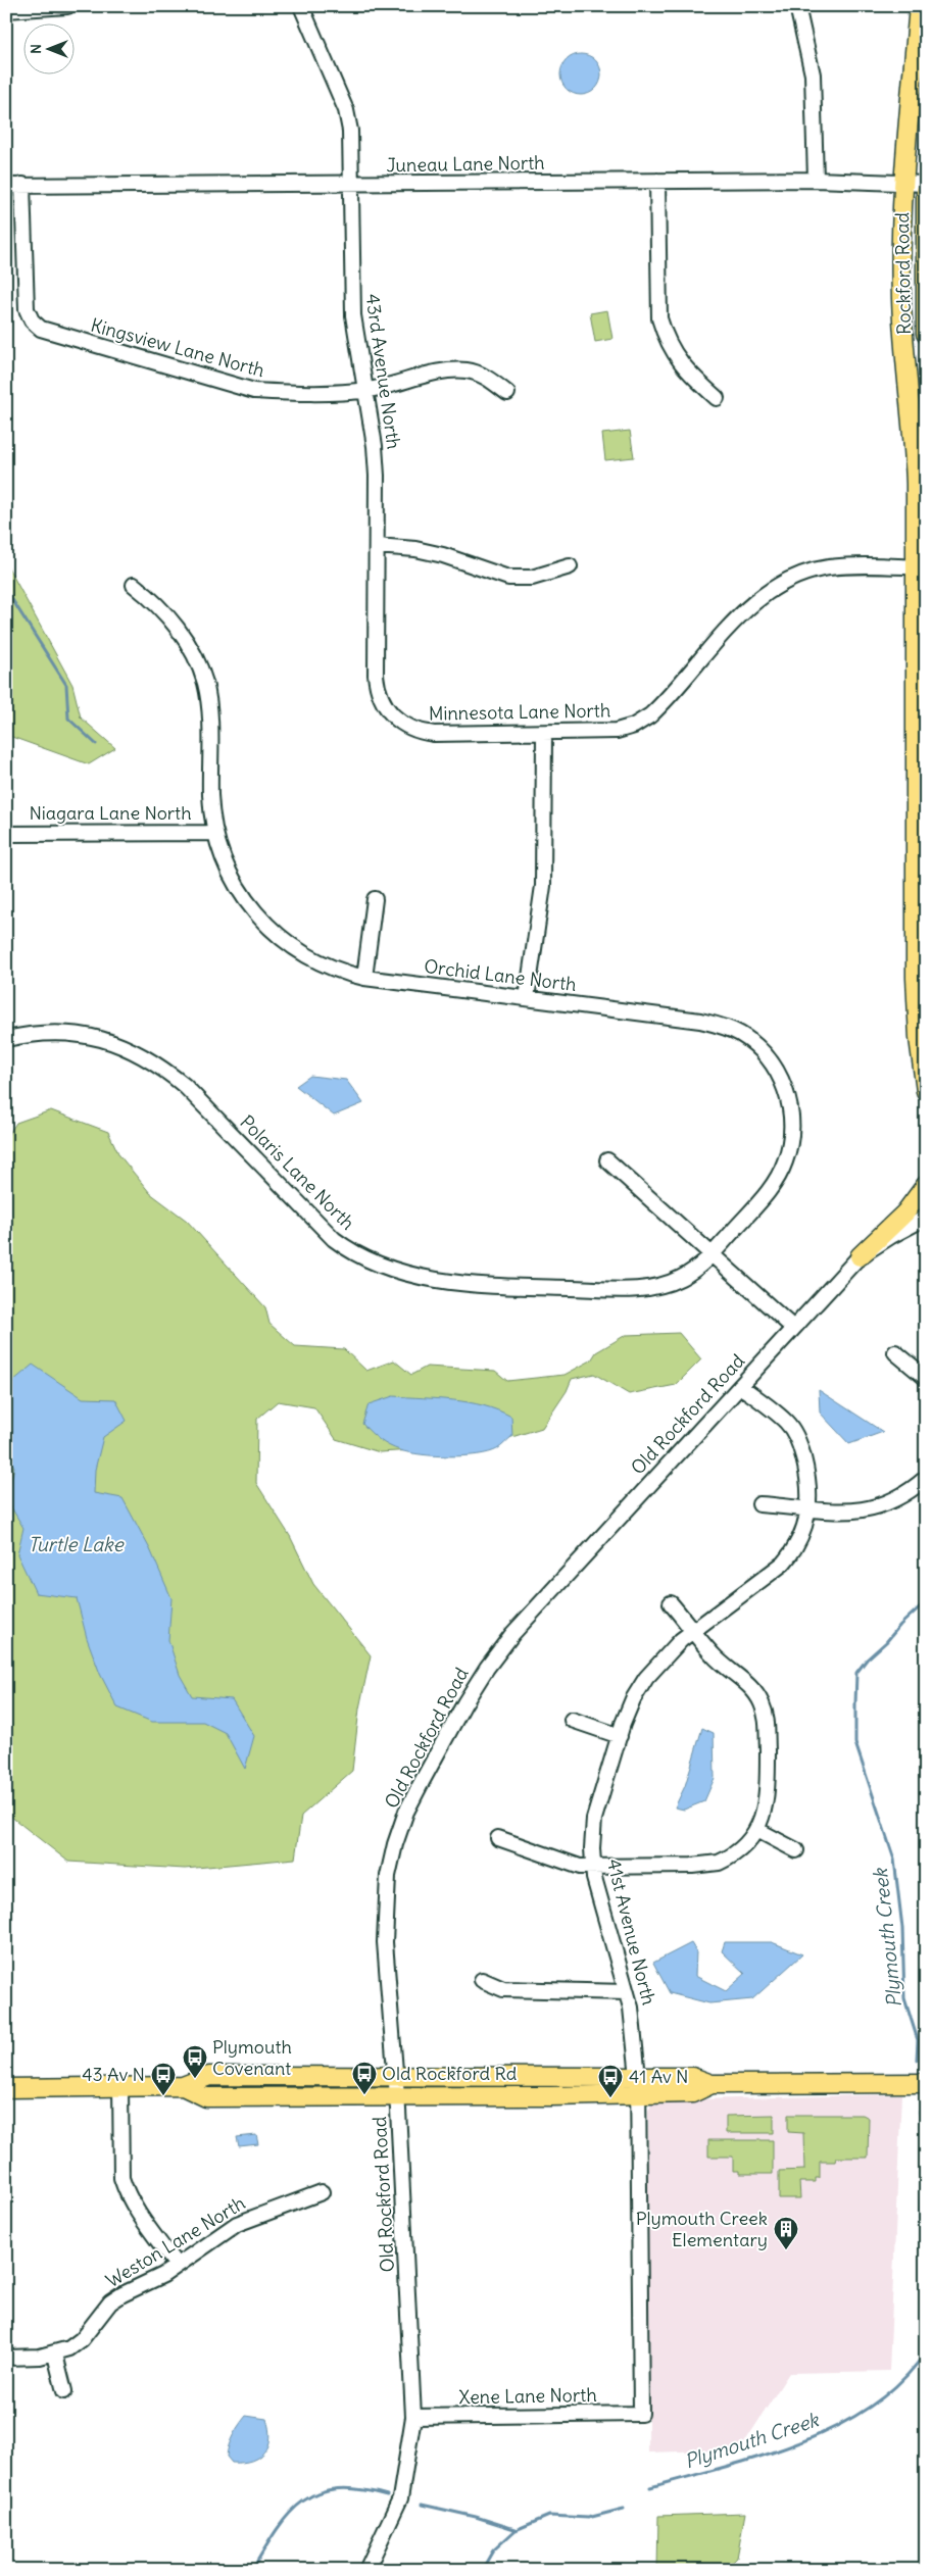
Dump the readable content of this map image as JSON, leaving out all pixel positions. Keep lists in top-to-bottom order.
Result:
{
  "streets": {
    "main road": ["Rockford Road"],
    "street": [
      "Juneau Lane North",
      "Kingsview Lane North",
      "43rd Avenue North",
      "Minnesota Lane North",
      "Niagara Lane North",
      "Orchid Lane North",
      "Polaris Lane North",
      "Old Rockford Road",
      "41st Avenue North",
      "Weston Lane North",
      "Xene Lane North"
    ]
  },
  "crossings": [
    ["Juneau Lane North", "Rockford Road"],
    ["Juneau Lane North", "Kingsview Lane North"],
    ["Juneau Lane North", "43rd Avenue North"],
    ["Rockford Road", "Minnesota Lane North"],
    ["Kingsview Lane North", "43rd Avenue North"],
    ["43rd Avenue North", "Minnesota Lane North"],
    ["Niagara Lane North", "Orchid Lane North"],
    ["Orchid Lane North", "Polaris Lane North"],
    ["Old Rockford Road", "41st Avenue North"],
    ["Old Rockford Road", "Xene Lane North"],
    ["41st Avenue North", "Xene Lane North"]
  ],
  "water": ["Turtle Lake", "Plymouth Creek"],
  "places": {
    "bus stop": [
      "Plymouth Covenant",
      "Old Rockford Rd",
      "43 Av N",
      "41 Av N"
    ],
    "building": ["Plymouth Creek Elementary"]
  },
  "north": "left"
}
